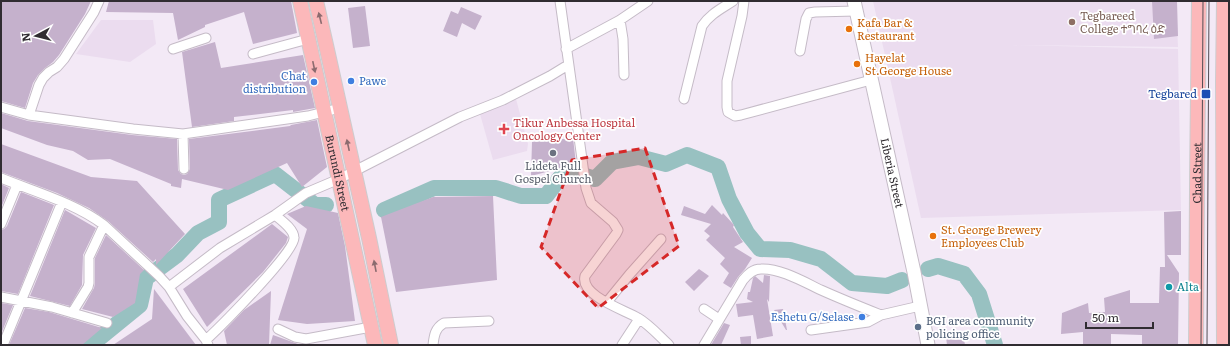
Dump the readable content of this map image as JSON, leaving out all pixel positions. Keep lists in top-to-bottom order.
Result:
{
  "streets": {
    "main road": ["Burundi Street", "Chad Street"],
    "street": ["Liberia Street"]
  },
  "places": {
    "other": [
      "Tegbareed College ተግባረ ዕድ",
      "Kafa Bar & Restaurant",
      "Hayelat St.George House",
      "Pawe",
      "Chat distribution",
      "Lideta Full Gospel Church",
      "St. George Brewery Employees Club",
      "Alta",
      "Eshetu G/Selase",
      "BGI area community policing office"
    ],
    "transit": ["Tegbared"],
    "health": ["Tikur Anbessa Hospital Oncology Center"]
  },
  "scale_bar": "50 m",
  "north": "left"
}
